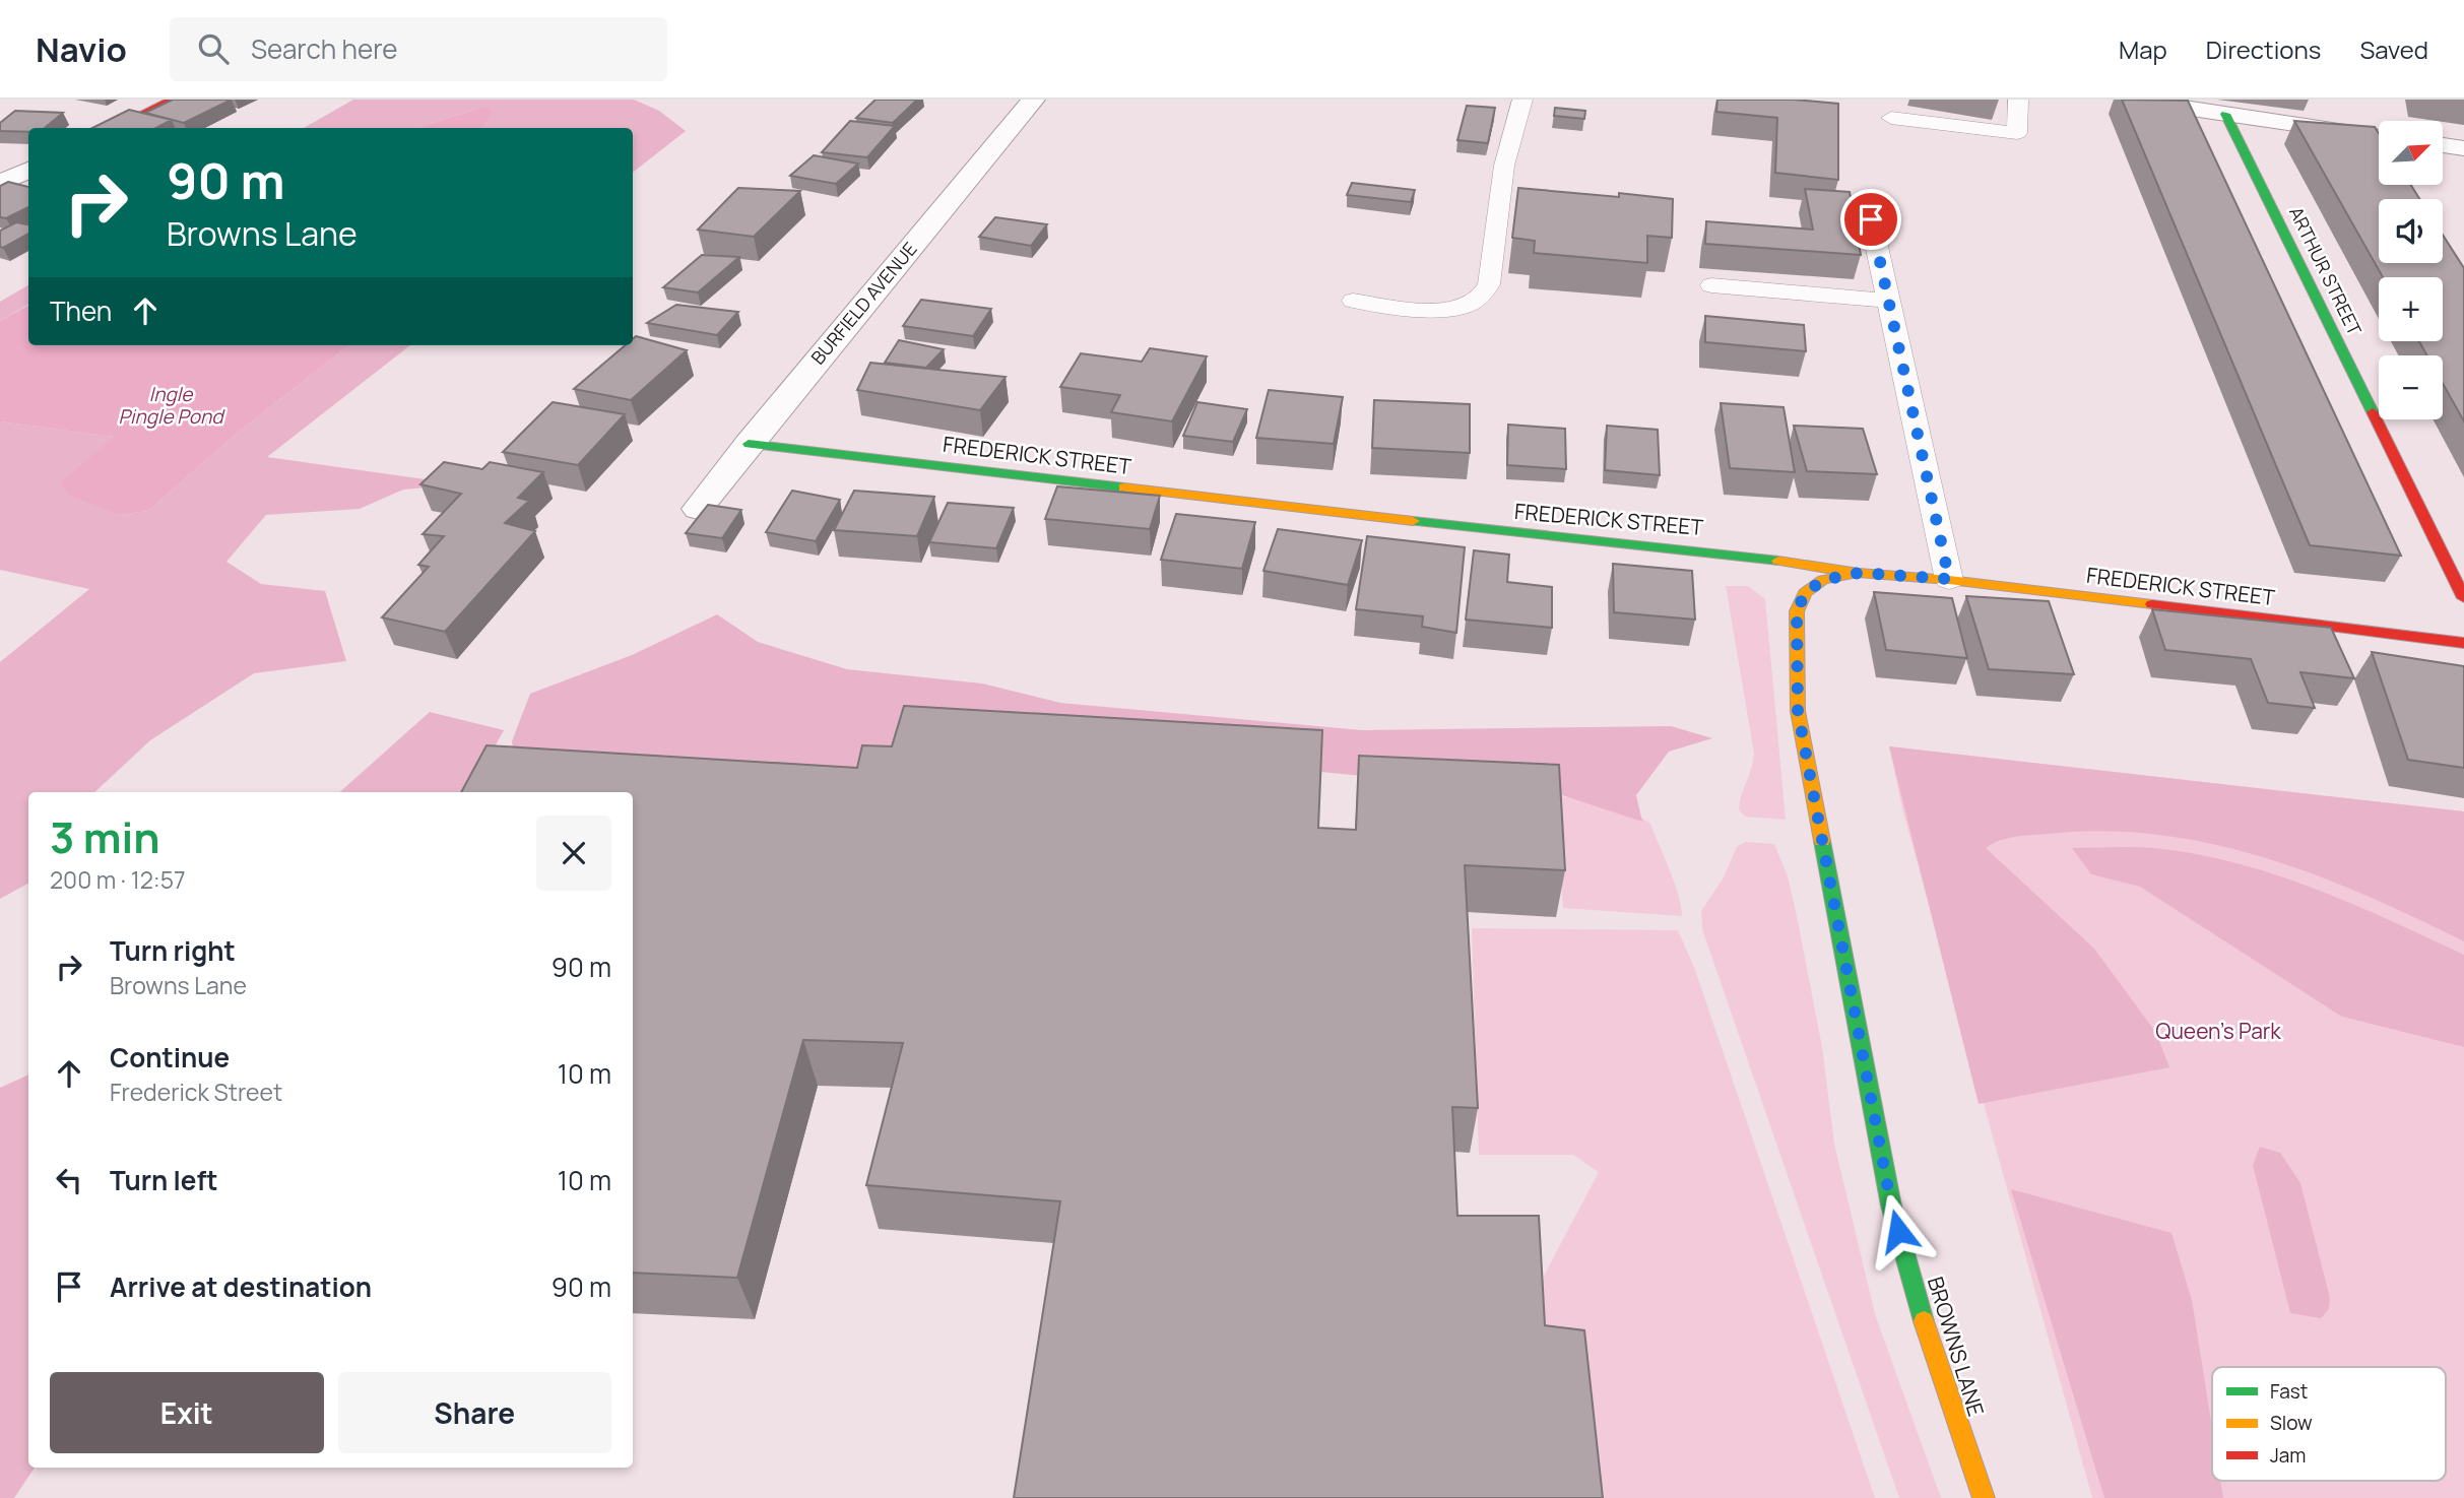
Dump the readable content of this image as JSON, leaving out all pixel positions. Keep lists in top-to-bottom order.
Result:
{
  "streets": {
    "street": [
      "ARTHUR STREET",
      "BURFIELD AVENUE",
      "FREDERICK STREET",
      "BROWNS LANE"
    ]
  },
  "crossings": [
    ["BURFIELD AVENUE", "FREDERICK STREET"],
    ["FREDERICK STREET", "BROWNS LANE"]
  ],
  "water": ["Ingle Pingle Pond"],
  "parks": ["Queen's Park"],
  "legend": ["Fast", "Slow", "Jam"],
  "north": "top right",
  "page": {
    "header": "Navio",
    "search": "Search here",
    "nav": ["Map", "Directions", "Saved"],
    "map_buttons": ["+", "−"],
    "turn": ["90 m", "Browns Lane"],
    "then": "Then",
    "heading": ["3 min", "200 m · 12:57"],
    "list": [
      {
        "name": "Turn right",
        "note": "Browns Lane",
        "value": "90 m"
      },
      {
        "name": "Continue",
        "note": "Frederick Street",
        "value": "10 m"
      },
      {
        "name": "Turn left",
        "value": "10 m"
      },
      {
        "name": "Arrive at destination",
        "value": "90 m"
      }
    ],
    "buttons": ["Exit", "Share"]
  }
}
